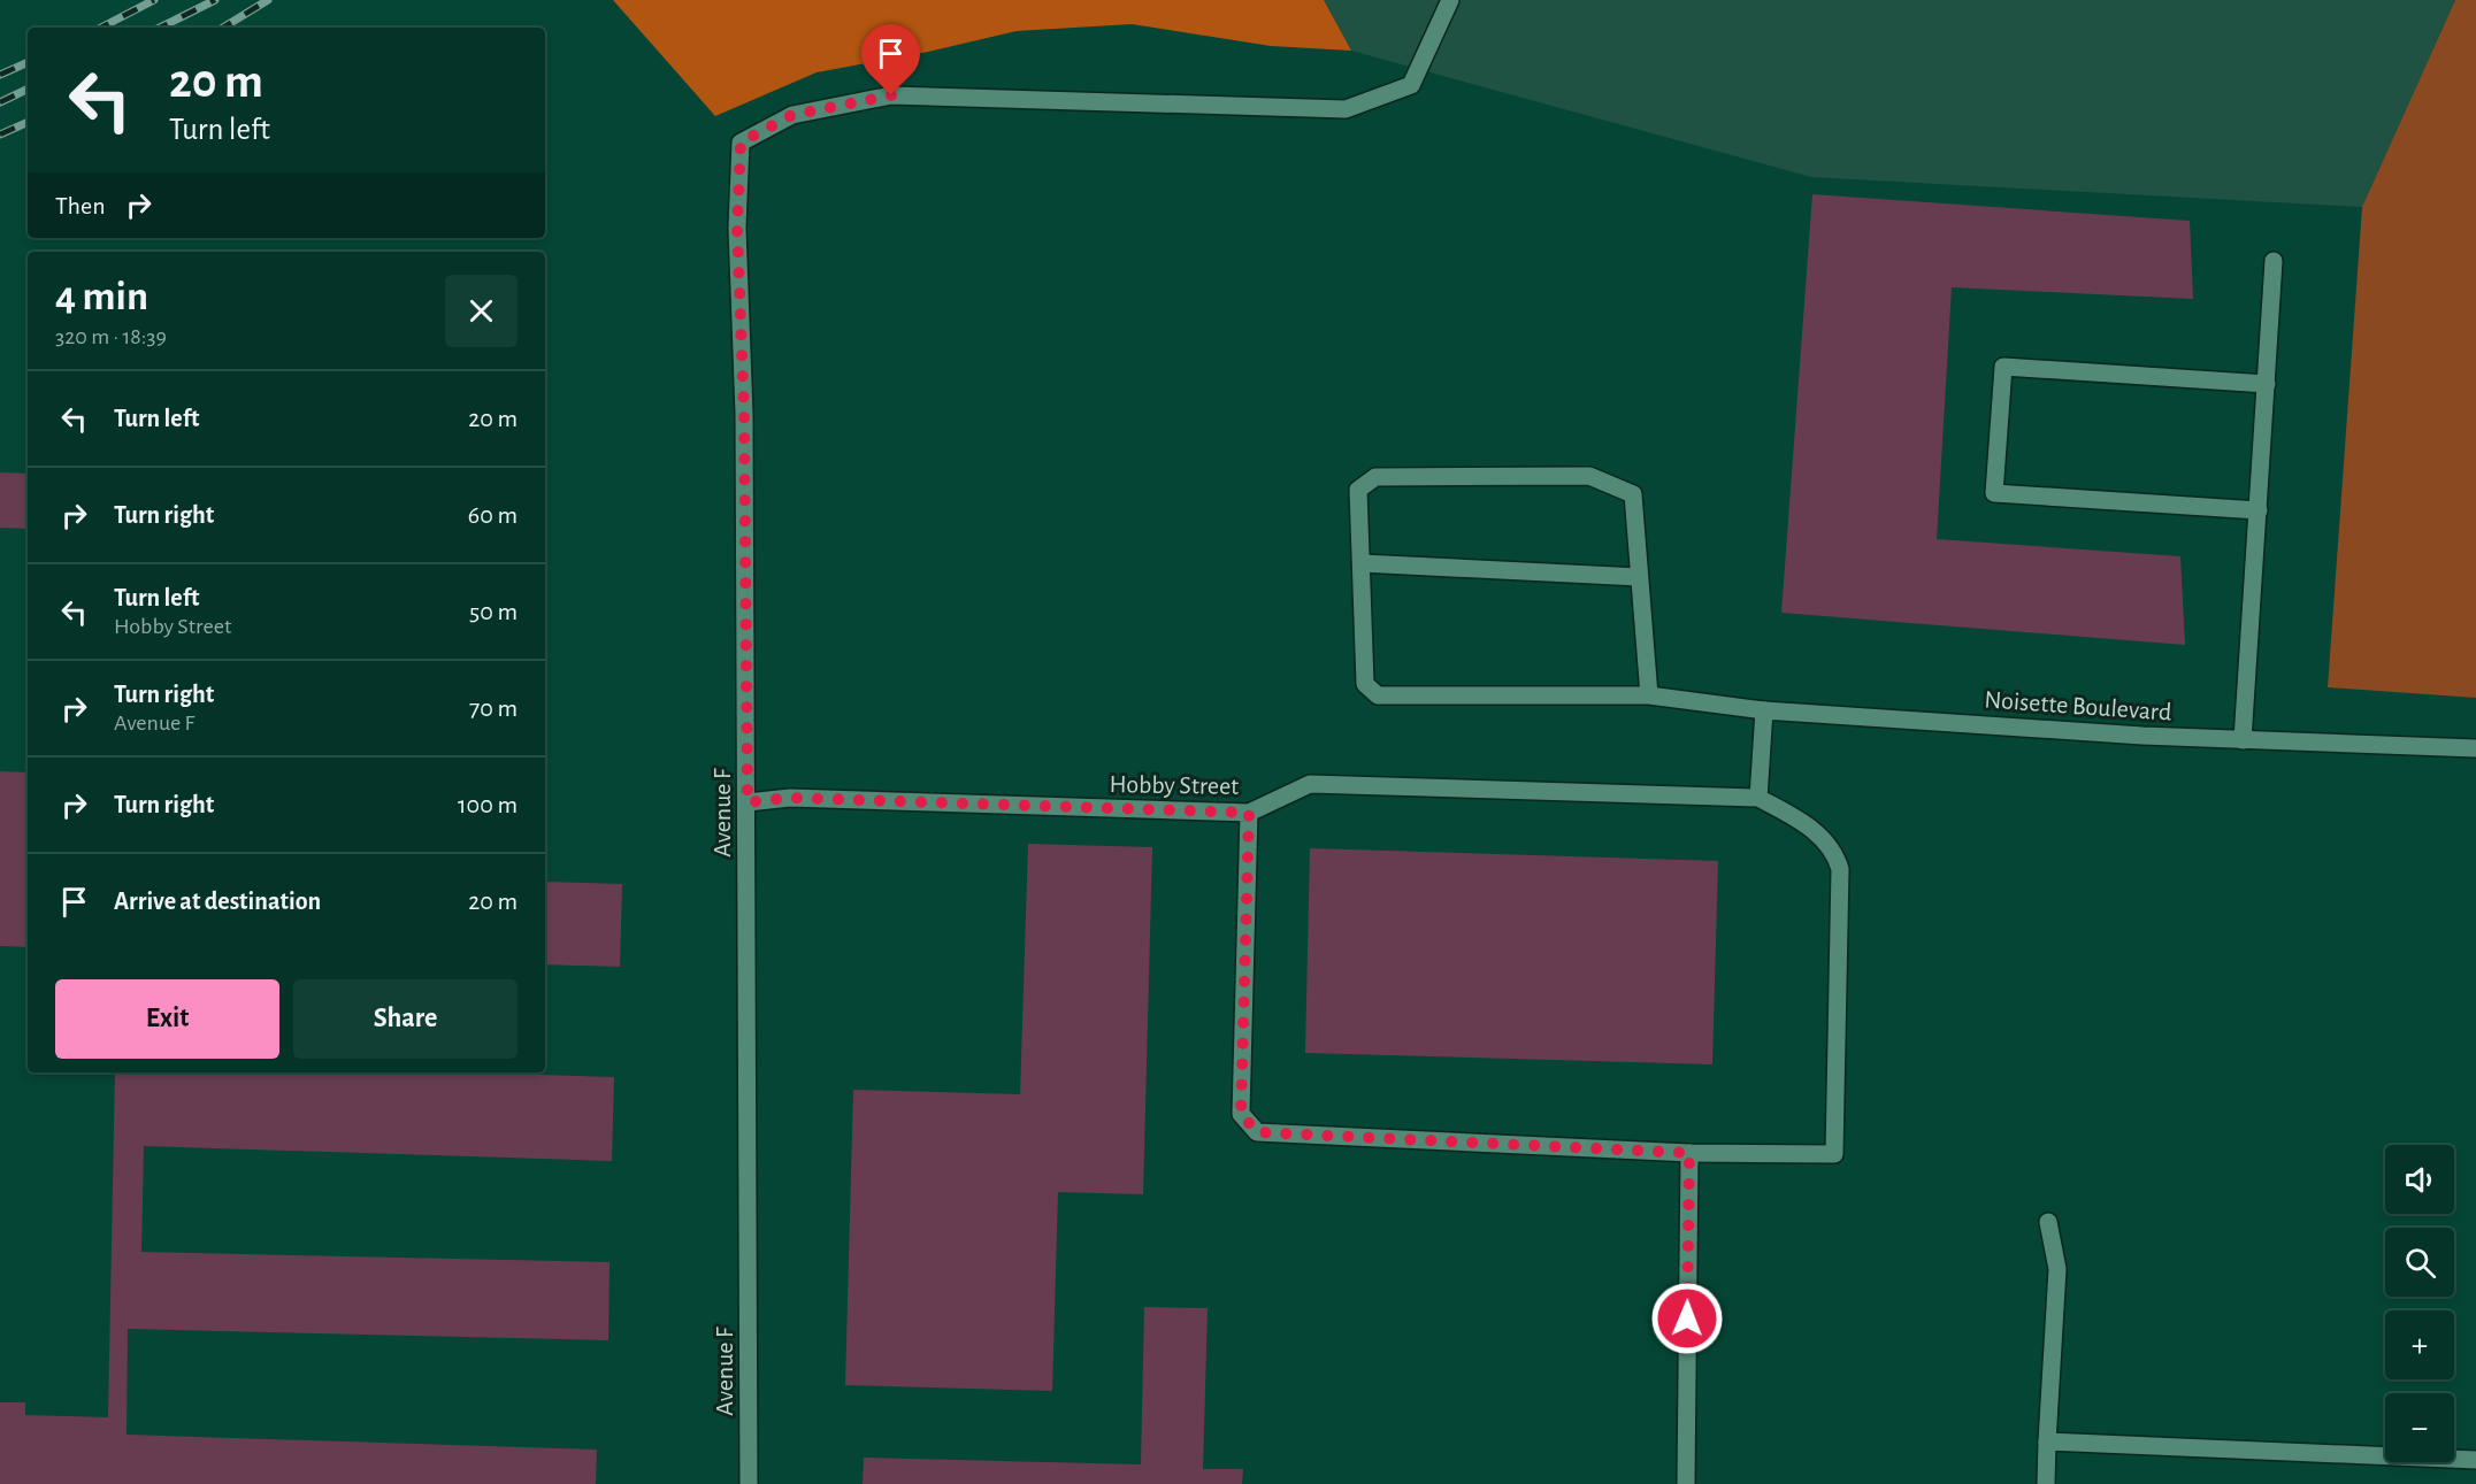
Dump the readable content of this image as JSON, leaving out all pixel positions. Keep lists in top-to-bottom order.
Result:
{
  "streets": {
    "street": ["Noisette Boulevard", "Hobby Street", "Avenue F"]
  },
  "crossings": [
    ["Hobby Street", "Avenue F"]
  ],
  "page": {
    "turn": ["20 m", "Turn left"],
    "then": "Then",
    "heading": ["4 min", "320 m · 18:39"],
    "list": [
      {
        "name": "Turn left",
        "value": "20 m"
      },
      {
        "name": "Turn right",
        "value": "60 m"
      },
      {
        "name": "Turn left",
        "note": "Hobby Street",
        "value": "50 m"
      },
      {
        "name": "Turn right",
        "note": "Avenue F",
        "value": "70 m"
      },
      {
        "name": "Turn right",
        "value": "100 m"
      },
      {
        "name": "Arrive at destination",
        "value": "20 m"
      }
    ],
    "buttons": ["Exit", "Share"],
    "map_buttons": ["+", "−"]
  }
}
